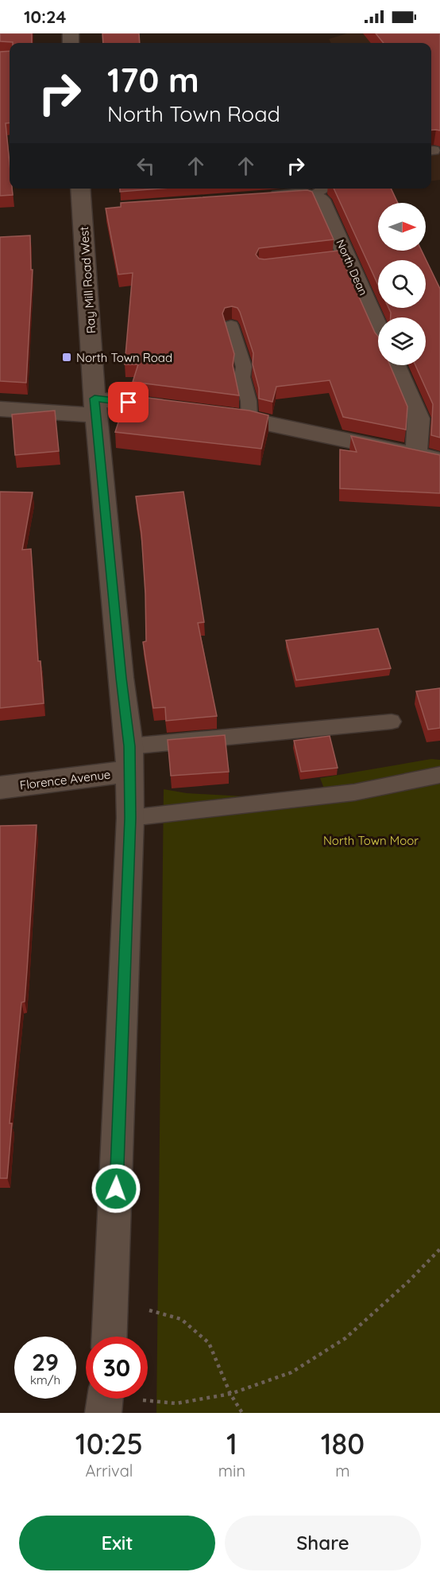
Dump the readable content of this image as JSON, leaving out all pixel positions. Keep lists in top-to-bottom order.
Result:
{
  "streets": {
    "street": ["North Dean", "Ray Mill Road West", "Florence Avenue"]
  },
  "crossings": [
    ["Ray Mill Road West", "Florence Avenue"]
  ],
  "parks": ["North Town Moor"],
  "places": {
    "transit": ["North Town Road"]
  },
  "north": "right",
  "page": {
    "status": "10:24",
    "turn": ["170 m", "North Town Road"],
    "speed": "29 km/h",
    "limit": "30",
    "eta": [
      "10:25",
      "Arrival",
      "1",
      "min",
      "180",
      "m"
    ],
    "buttons": ["Exit", "Share"]
  }
}
